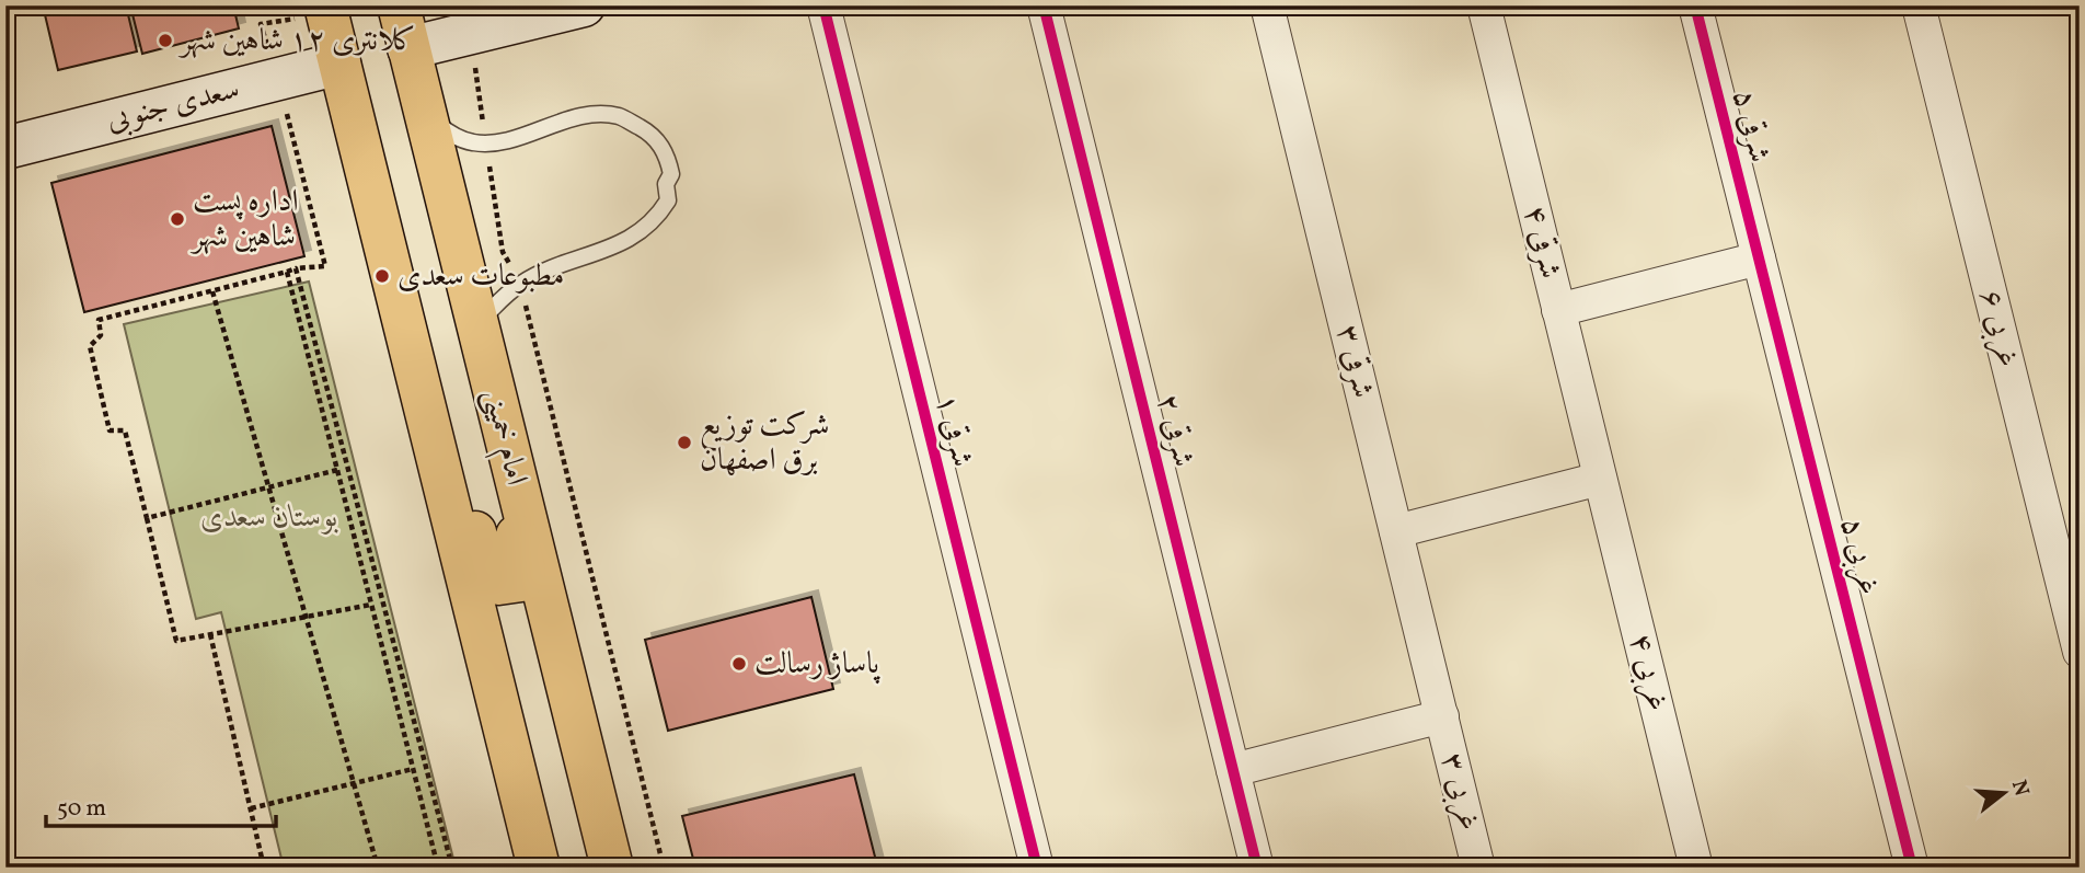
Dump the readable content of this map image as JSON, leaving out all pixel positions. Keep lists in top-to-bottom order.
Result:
{
  "streets": {
    "main road": ["سعدی جنوبی", "امام خمینی"],
    "street": [
      "۵ شرقی",
      "۴ شرقی",
      "۶ غربی",
      "۳ شرقی",
      "۱ شرقی",
      "۲ شرقی",
      "۵ غربی",
      "۴ غربی",
      "۳ غربی"
    ]
  },
  "crossings": [
    ["۵ شرقی", "۵ غربی"],
    ["۴ شرقی", "۴ غربی"],
    ["۳ شرقی", "۳ غربی"]
  ],
  "parks": ["بوستان سعدی"],
  "places": [
    "کلانتری ۱۲ شاهین شهر",
    "اداره پست شاهین شهر",
    "مطبوعات سعدی",
    "شرکت توزیع برق اصفهان",
    "پاساژ رسالت"
  ],
  "scale_bar": "50 m",
  "north": "right"
}
